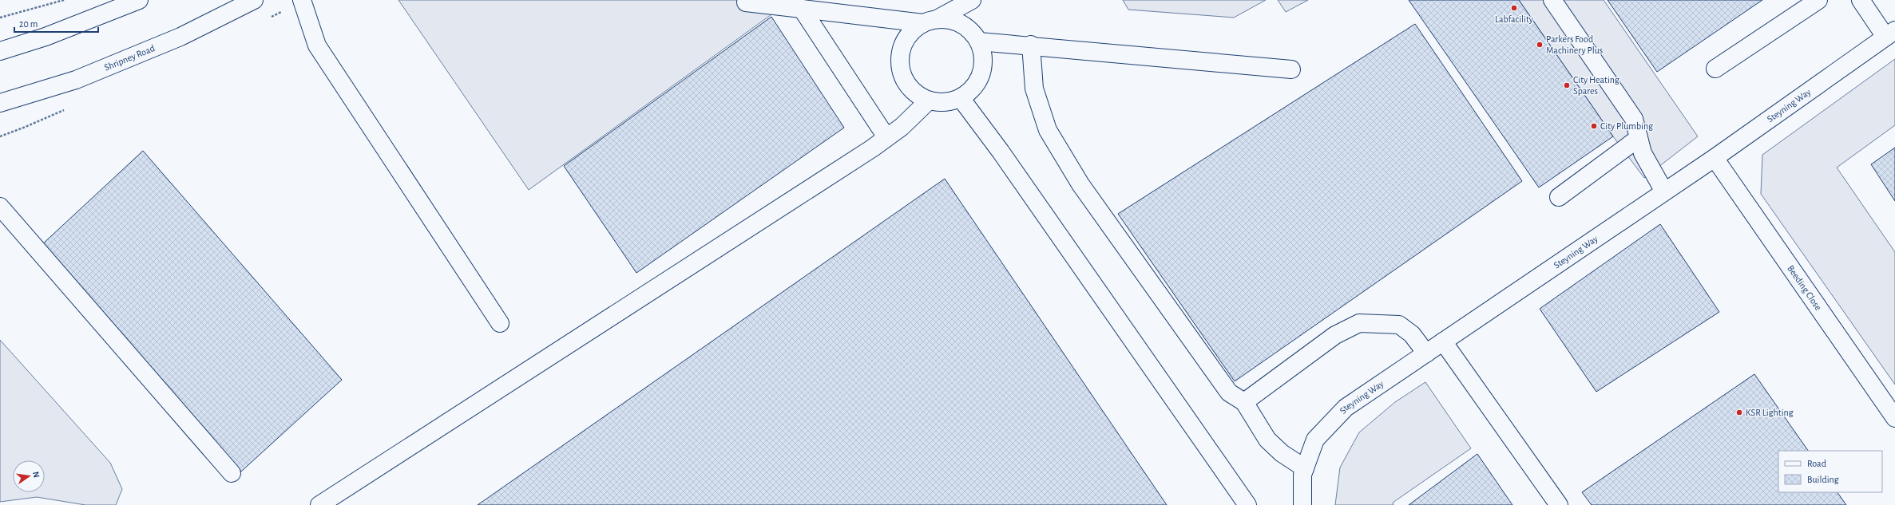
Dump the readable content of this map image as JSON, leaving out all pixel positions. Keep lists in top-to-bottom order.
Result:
{
  "streets": {
    "main road": ["Shripney Road", "Steyning Way", "Beeding Close"]
  },
  "crossings": [
    ["Steyning Way", "Beeding Close"]
  ],
  "places": [
    "Labfacility",
    "Parkers Food Machinery Plus",
    "City Heating Spares",
    "City Plumbing",
    "KSR Lighting"
  ],
  "legend": ["Road", "Building"],
  "scale_bar": "20 m",
  "north": "right"
}
